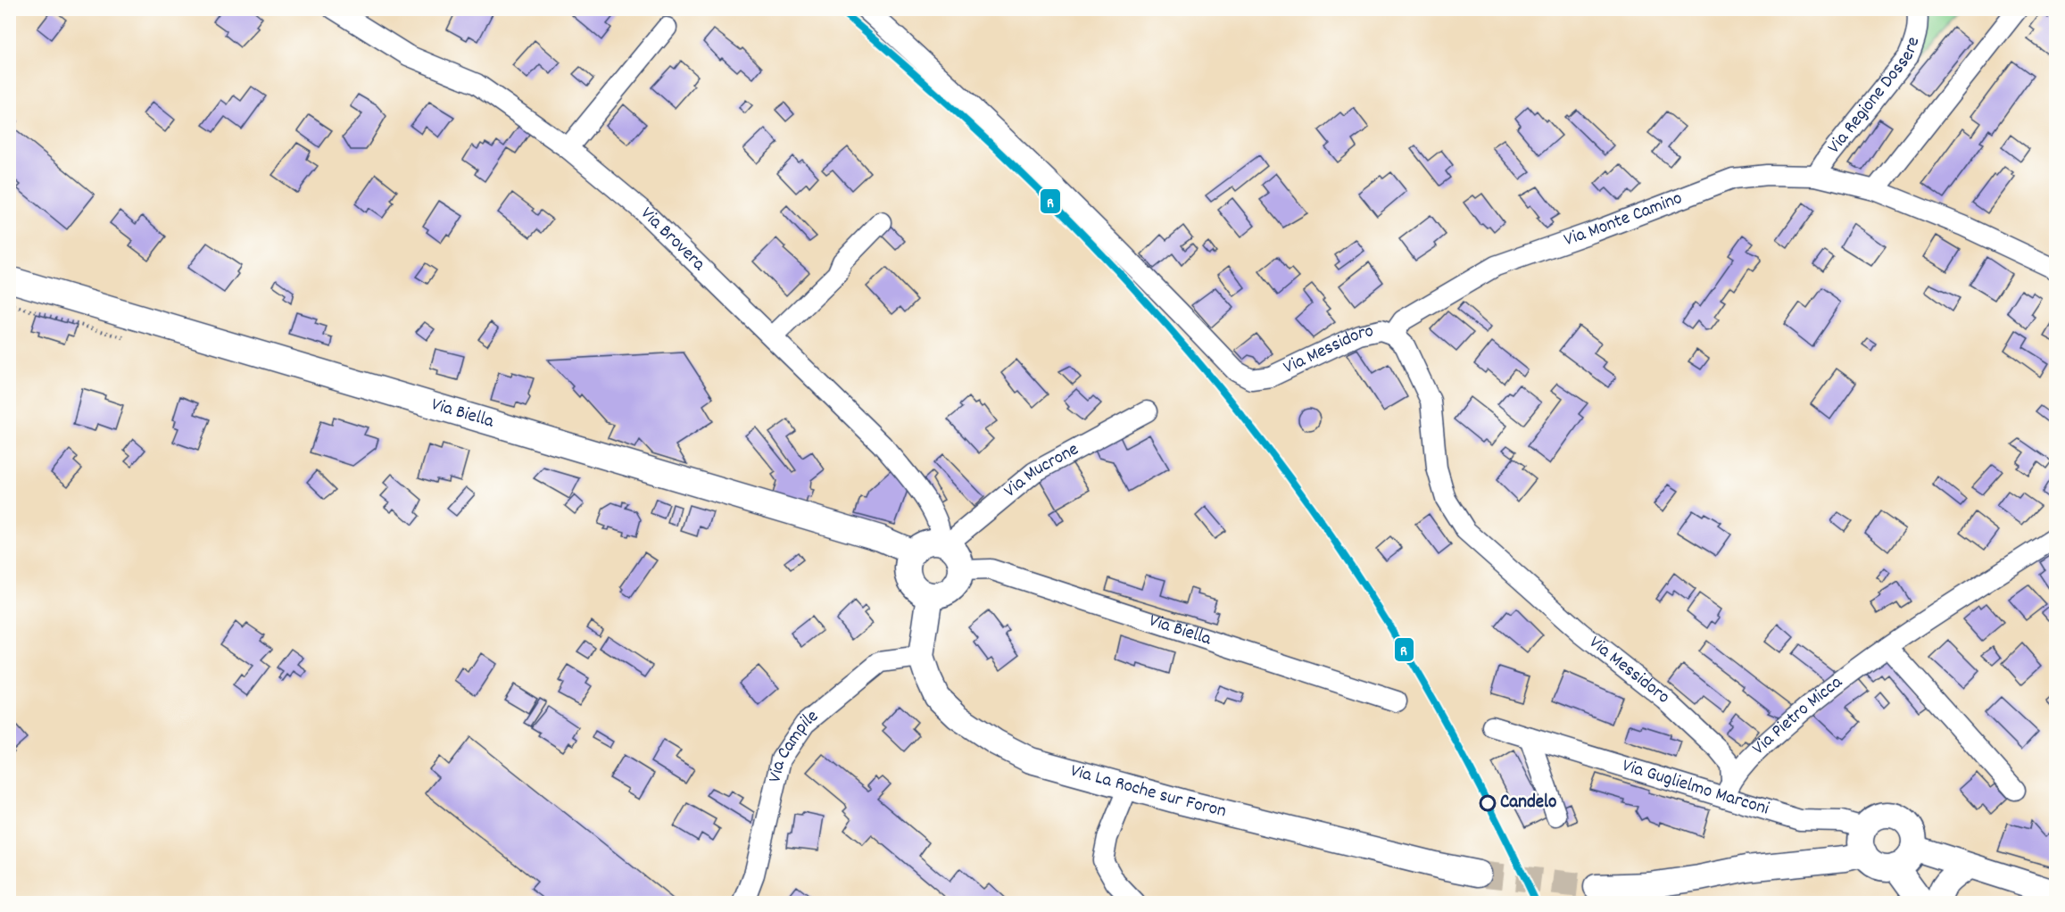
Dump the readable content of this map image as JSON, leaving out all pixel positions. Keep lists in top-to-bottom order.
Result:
{
  "streets": {
    "street": [
      "Via Regione Dossere",
      "Via Monte Camino",
      "Via Brovera",
      "Via Messidoro",
      "Via Biella",
      "Via Mucrone",
      "Via Pietro Micca",
      "Via Campile",
      "Via Guglielmo Marconi",
      "Via La Roche sur Foron"
    ]
  },
  "crossings": [
    ["Via Regione Dossere", "Via Monte Camino"],
    ["Via Monte Camino", "Via Messidoro"],
    ["Via Brovera", "Via Biella"],
    ["Via Brovera", "Via Mucrone"],
    ["Via Messidoro", "Via Pietro Micca"],
    ["Via Messidoro", "Via Guglielmo Marconi"],
    ["Via Biella", "Via Mucrone"],
    ["Via Pietro Micca", "Via Guglielmo Marconi"],
    ["Via Campile", "Via La Roche sur Foron"]
  ],
  "places": ["Candelo"],
  "lines": ["transit line R"]
}
